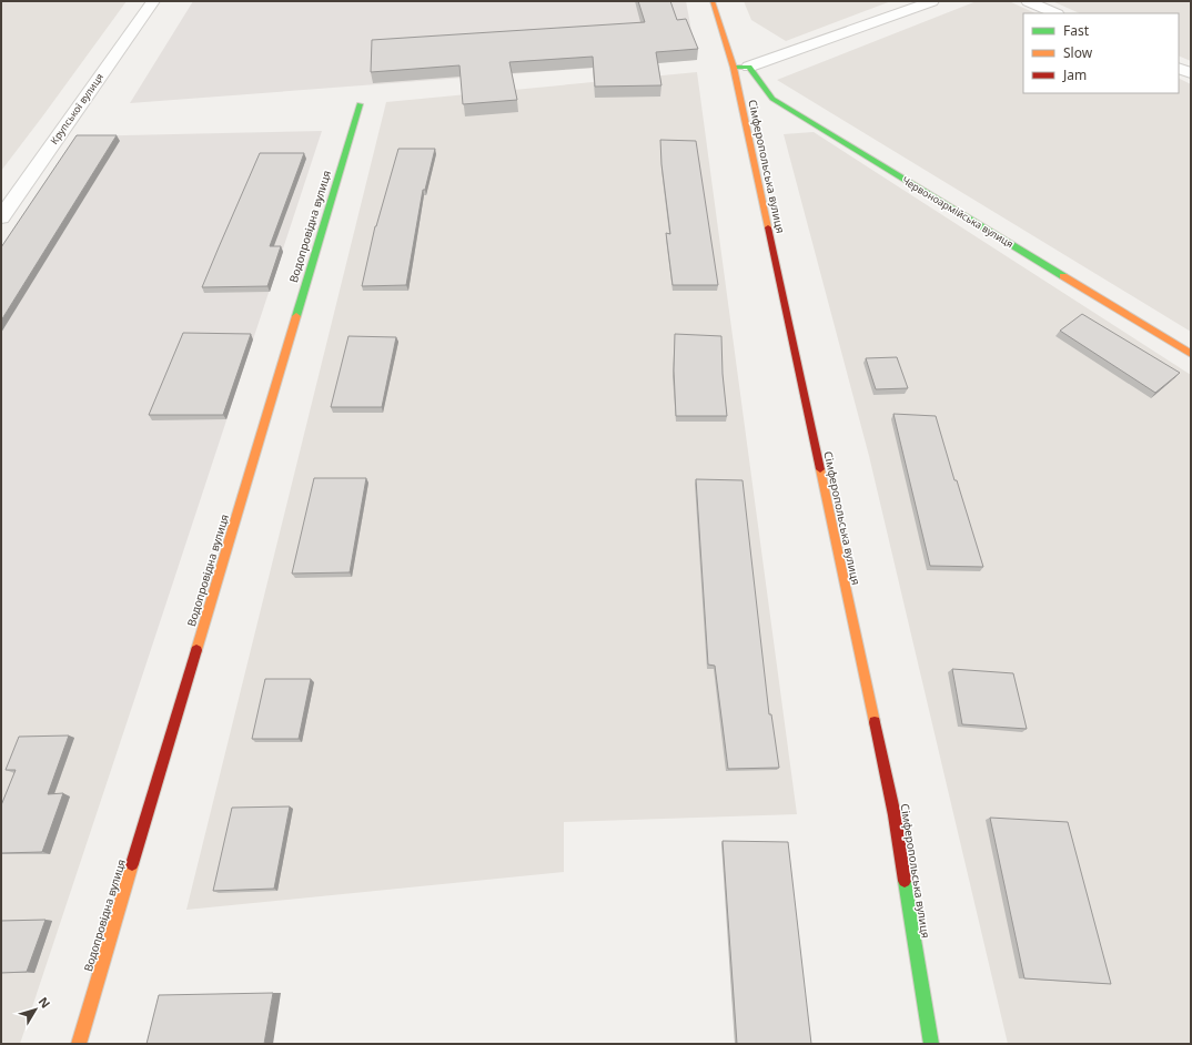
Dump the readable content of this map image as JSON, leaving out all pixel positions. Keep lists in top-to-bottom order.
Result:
{
  "streets": {
    "street": [
      "Крупської вулиця",
      "Сімферопольська вулиця",
      "Червоноармійська вулиця",
      "Водопровідна вулиця"
    ]
  },
  "legend": ["Fast", "Slow", "Jam"],
  "north": "top right"
}
